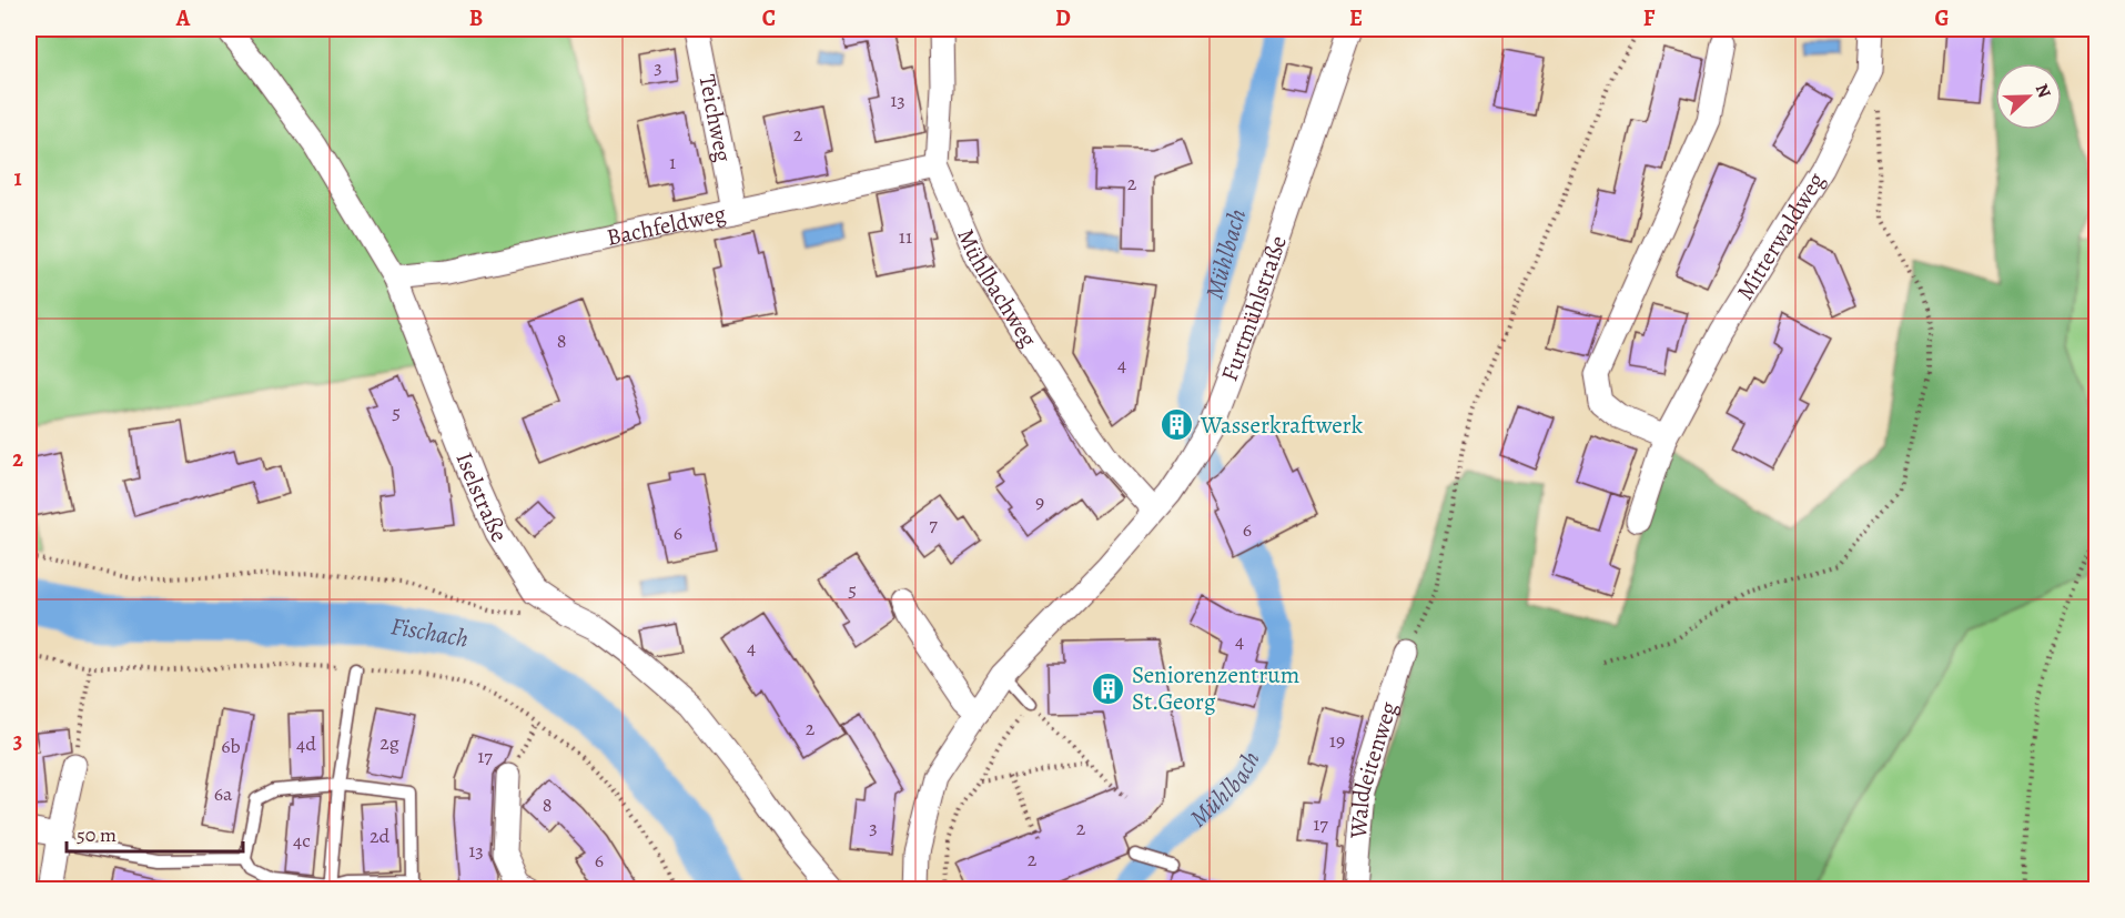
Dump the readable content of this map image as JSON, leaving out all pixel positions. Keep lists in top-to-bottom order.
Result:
{
  "streets": {
    "street": [
      "Teichweg",
      "Bachfeldweg",
      "Mitterwaldweg",
      "Mühlbachweg",
      "Furtmühlstraße",
      "Iselstraße",
      "Waldleitenweg"
    ]
  },
  "crossings": [
    ["Teichweg", "Bachfeldweg"],
    ["Bachfeldweg", "Mühlbachweg"],
    ["Bachfeldweg", "Iselstraße"],
    ["Mühlbachweg", "Furtmühlstraße"]
  ],
  "water": ["Mühlbach", "Fischach"],
  "places": {
    "building": ["Wasserkraftwerk", "Seniorenzentrum St.Georg"]
  },
  "house_numbers": [
    "3",
    "13",
    "2",
    "1",
    "2",
    "11",
    "8",
    "4",
    "5",
    "9",
    "7",
    "6",
    "6",
    "5",
    "4",
    "4",
    "2",
    "19",
    "2g",
    "4d",
    "6b",
    "17",
    "6a",
    "8",
    "17",
    "3",
    "2",
    "2d",
    "4c",
    "13",
    "2",
    "6"
  ],
  "scale_bar": "50 m",
  "north": "right",
  "grid": {
    "columns": [
      "A",
      "B",
      "C",
      "D",
      "E",
      "F",
      "G"
    ],
    "rows": ["1", "2", "3"]
  }
}
